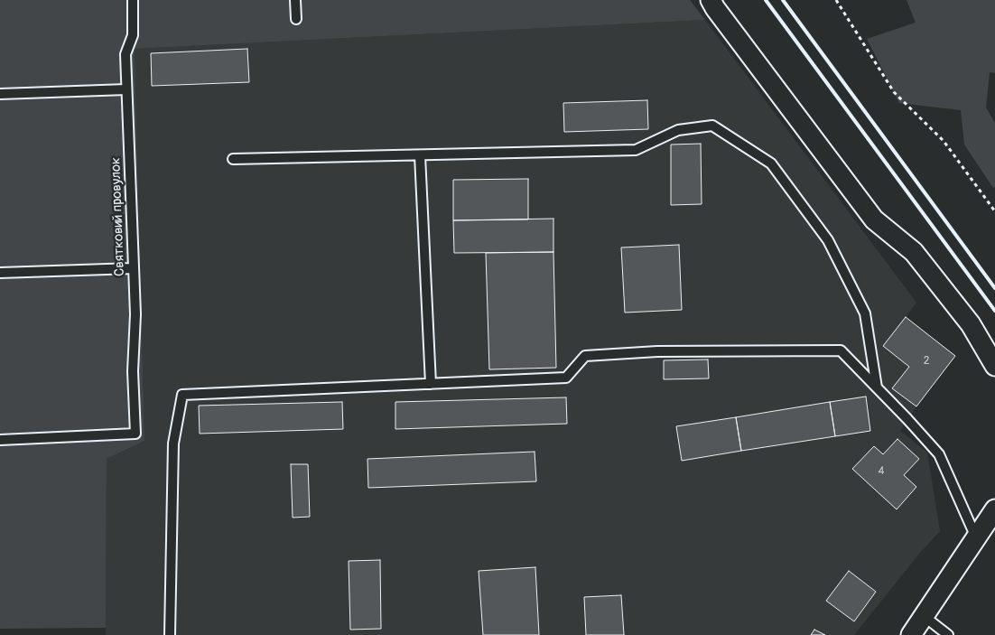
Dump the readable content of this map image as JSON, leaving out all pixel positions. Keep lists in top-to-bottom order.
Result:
{
  "streets": {
    "lane": ["Святковий провулок"]
  },
  "house_numbers": ["2", "4"]
}
